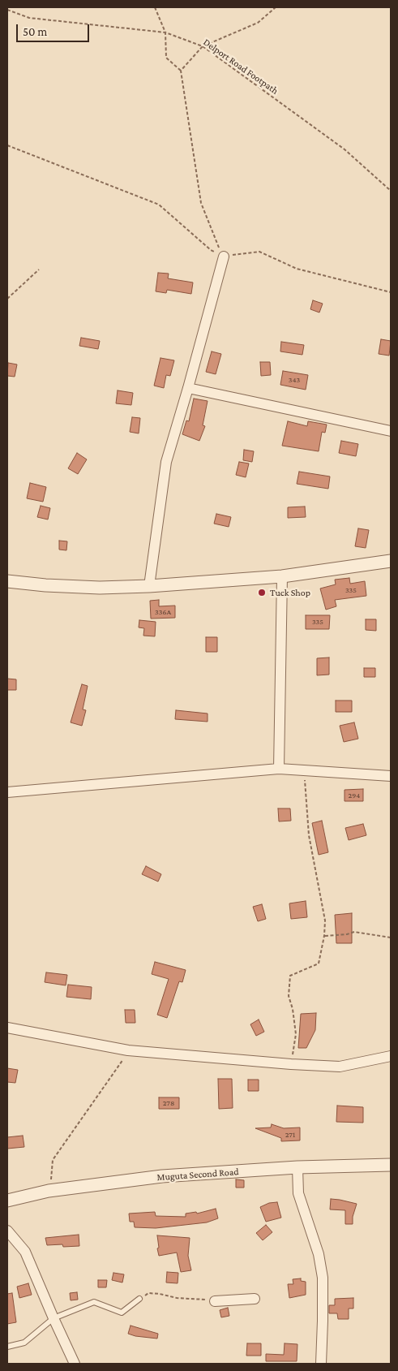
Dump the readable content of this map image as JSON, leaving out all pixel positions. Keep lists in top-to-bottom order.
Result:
{
  "streets": {
    "street": ["Muguta Second Road"],
    "path": ["Delport Road Footpath"]
  },
  "places": ["Tuck Shop"],
  "house_numbers": [
    "343",
    "335",
    "336A",
    "335",
    "294",
    "278",
    "271"
  ],
  "scale_bar": "50 m"
}
